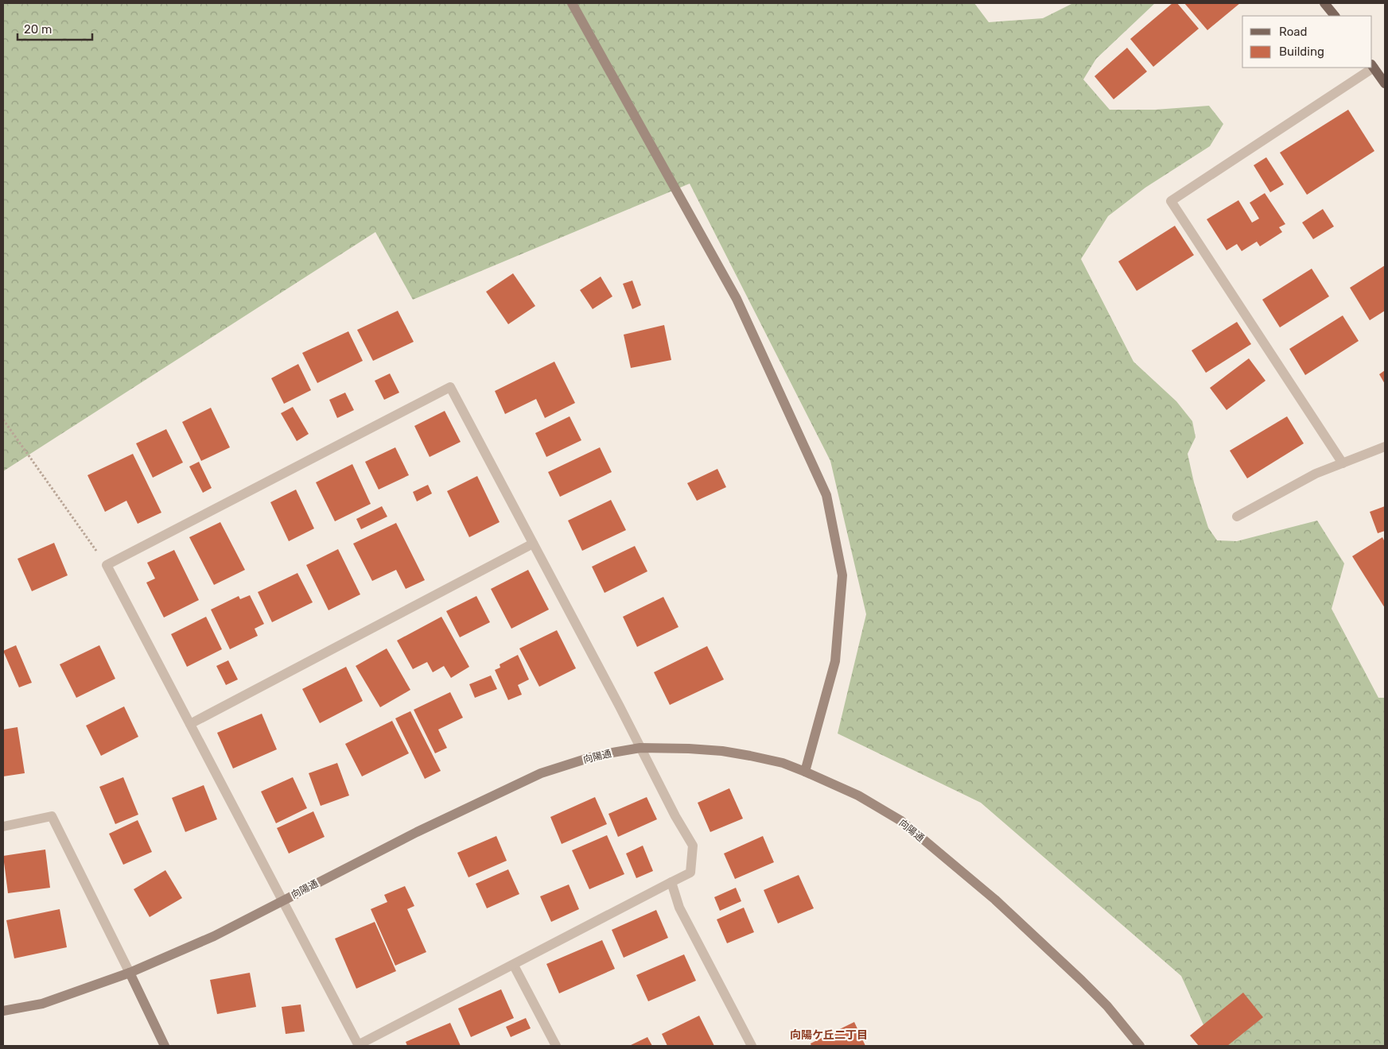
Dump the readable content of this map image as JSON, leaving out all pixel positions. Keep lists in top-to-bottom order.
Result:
{
  "streets": {
    "street": ["向陽通"]
  },
  "districts": ["向陽ケ丘二丁目"],
  "legend": ["Road", "Building"],
  "scale_bar": "20 m"
}
